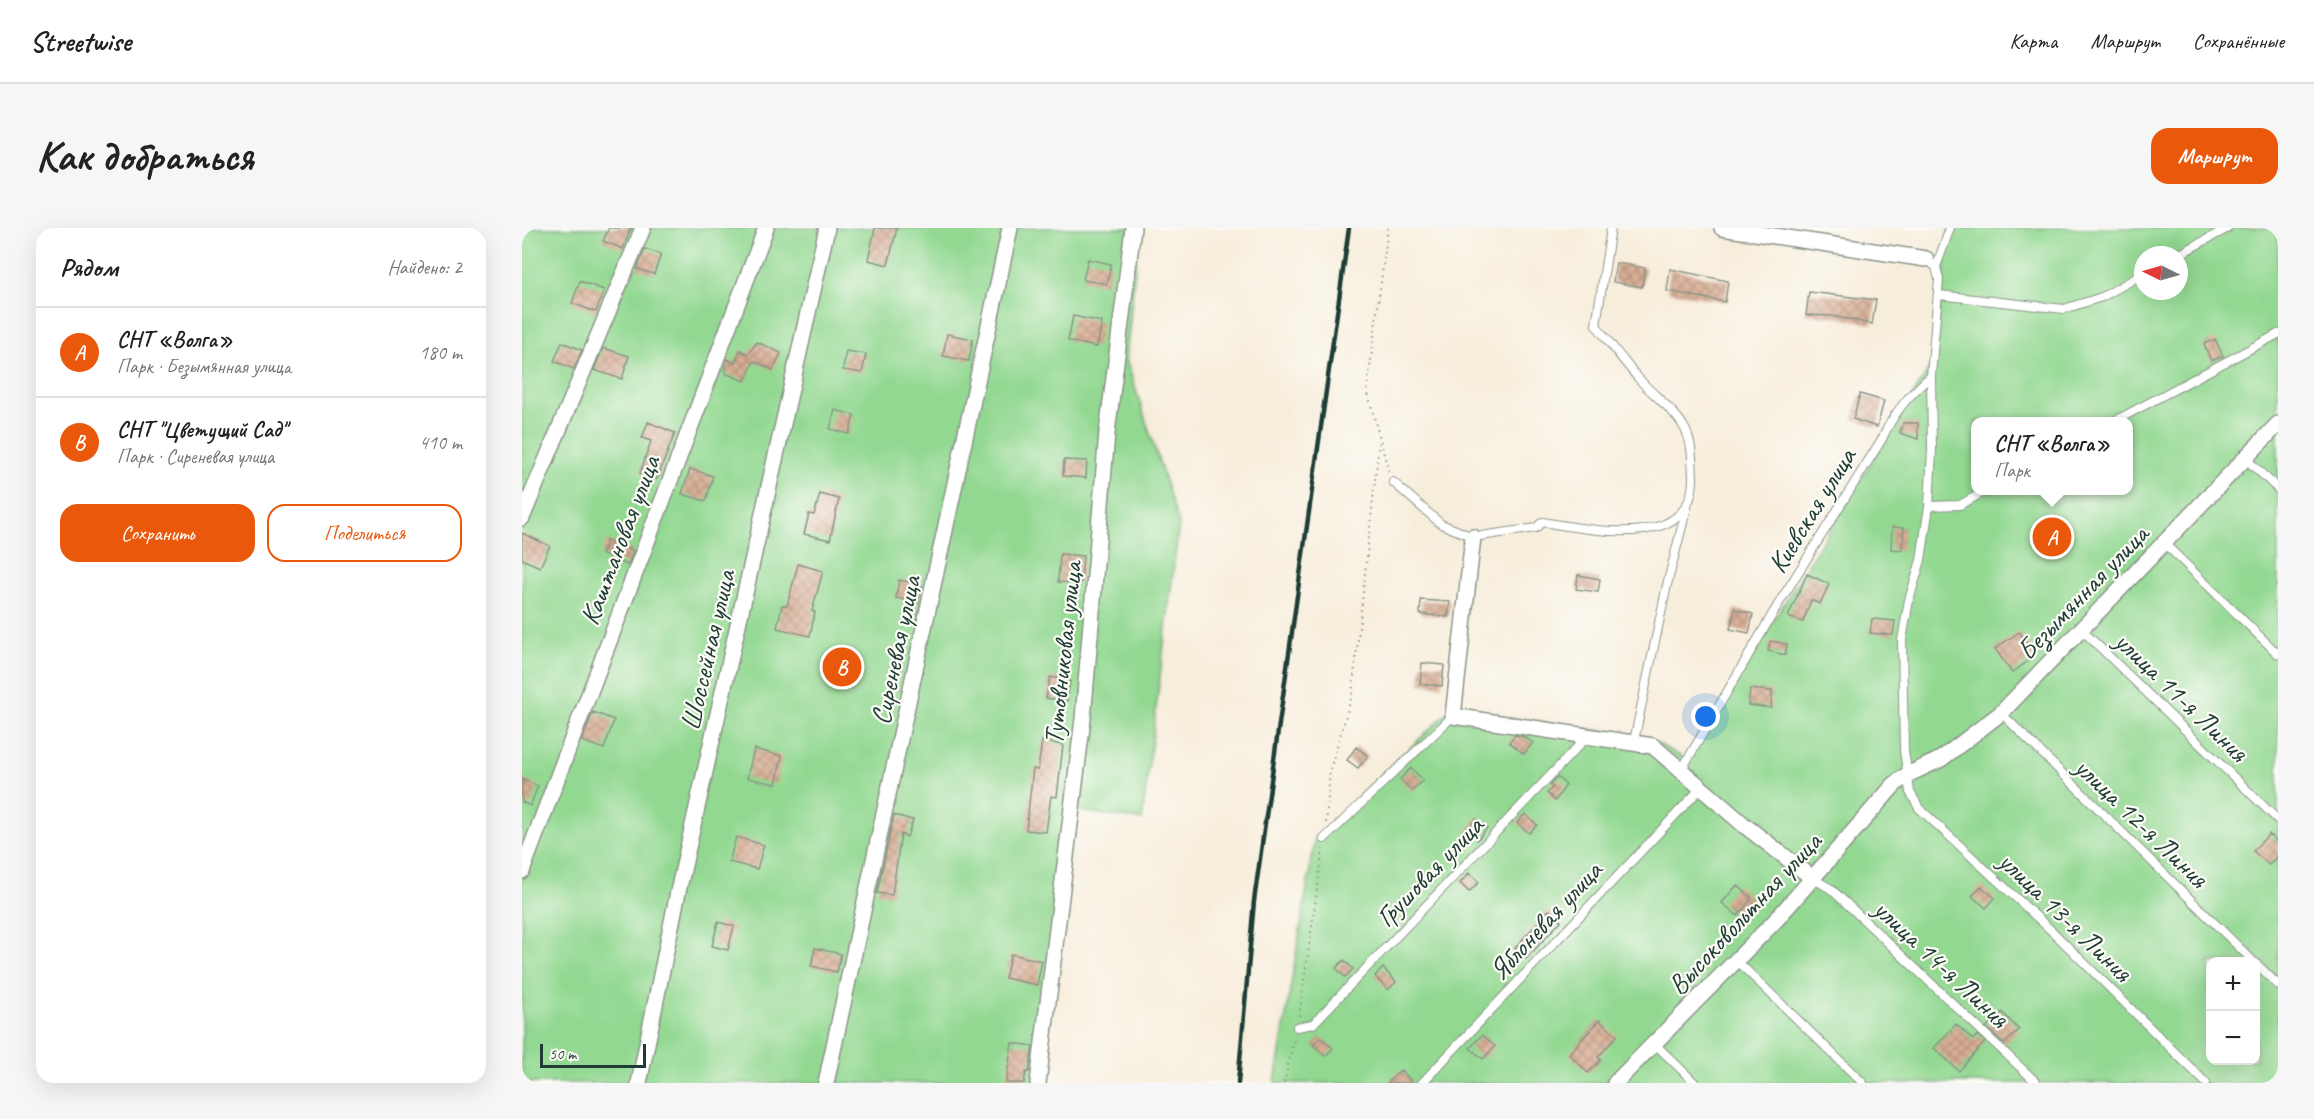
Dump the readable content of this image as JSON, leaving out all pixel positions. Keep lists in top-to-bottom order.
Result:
{
  "streets": {
    "street": [
      "Каштановая улица",
      "Безымянная улица",
      "Шоссейная улица",
      "Сиреневая улица",
      "Тутовниковая улица",
      "Высоковольтная улица"
    ],
    "lane": [
      "Киевская улица",
      "улица 11-я Линия",
      "улица 12-я Линия",
      "Грушовая улица",
      "улица 13-я Линия",
      "Яблоневая улица",
      "улица 14-я Линия"
    ]
  },
  "crossings": [
    ["Киевская улица", "улица 13-я Линия"],
    ["Безымянная улица", "улица 11-я Линия"],
    ["Безымянная улица", "улица 12-я Линия"],
    ["Безымянная улица", "Высоковольтная улица"],
    ["Безымянная улица", "улица 13-я Линия"],
    ["Высоковольтная улица", "улица 13-я Линия"],
    ["Высоковольтная улица", "улица 14-я Линия"]
  ],
  "scale_bar": "50 m",
  "north": "left",
  "page": {
    "header": "Streetwise",
    "nav": ["Карта", "Маршрут", "Сохранённые"],
    "buttons": [
      "Маршрут",
      ["Сохранить", "Поделиться"]
    ],
    "title": "Как добраться",
    "heading": ["Рядом", "Найдено: 2"],
    "list": [
      {
        "mark": "A",
        "name": "СНТ «Волга»",
        "note": "Парк · Безымянная улица",
        "value": "180 m"
      },
      {
        "mark": "B",
        "name": "СНТ \"Цветущий Сад\"",
        "note": "Парк · Сиреневая улица",
        "value": "410 m"
      }
    ],
    "popup": ["СНТ «Волга»", "Парк"],
    "pins": ["A", "B"],
    "map_buttons": ["+", "−"],
    "scale": "50 m"
  }
}
